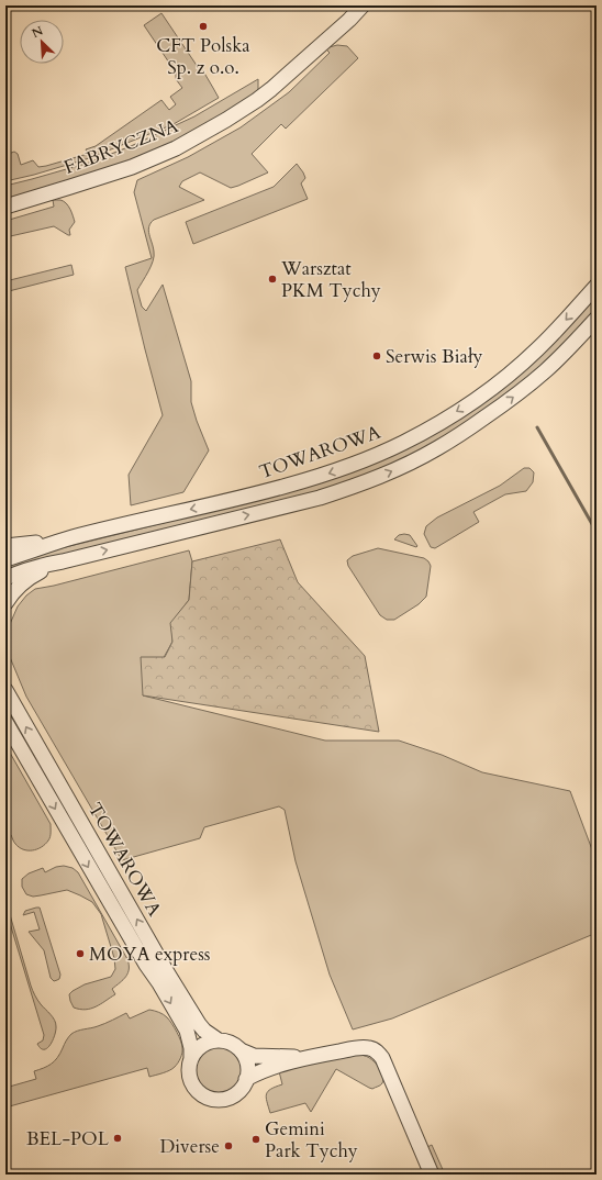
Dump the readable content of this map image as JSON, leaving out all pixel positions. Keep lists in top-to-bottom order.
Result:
{
  "streets": {
    "street": ["FABRYCZNA", "TOWAROWA"]
  },
  "places": [
    "CFT Polska Sp. z o.o.",
    "Warsztat PKM Tychy",
    "Serwis Biały",
    "MOYA express",
    "BEL-POL",
    "Gemini Park Tychy",
    "Diverse"
  ],
  "north": "top left"
}
